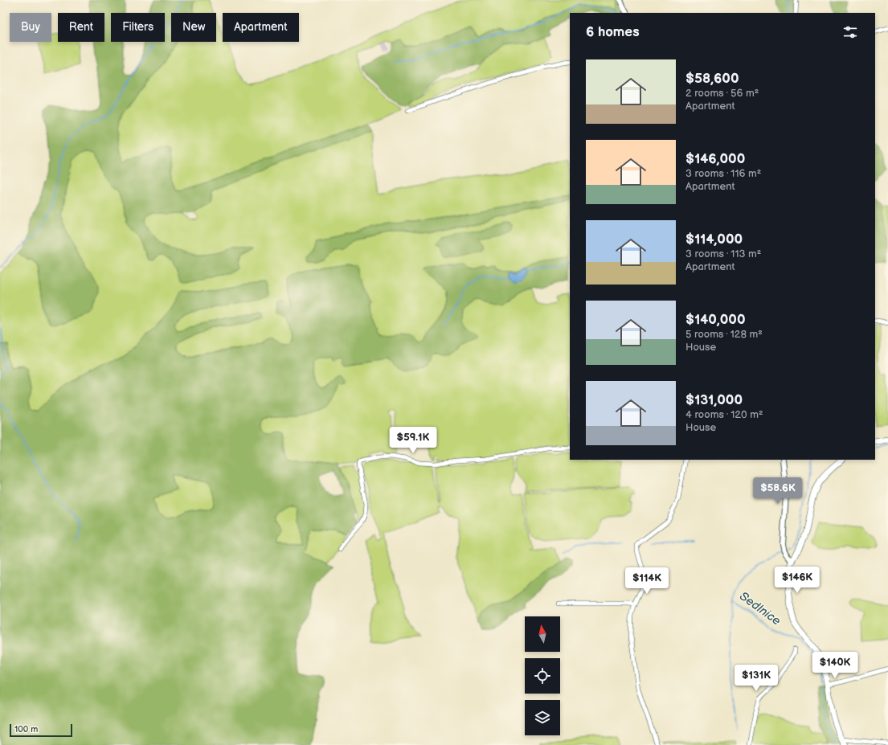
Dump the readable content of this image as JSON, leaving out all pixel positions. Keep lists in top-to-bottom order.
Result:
{
  "water": ["Sedlnice"],
  "scale_bar": "100 m",
  "north": "top",
  "page": {
    "chip": [
      "Buy",
      "Rent",
      "Filters",
      "New",
      "Apartment"
    ],
    "heading": "6 homes",
    "list": [
      {
        "name": "$58,600",
        "note": "2 rooms · 56 m² · Apartment"
      },
      {
        "name": "$146,000",
        "note": "3 rooms · 116 m² · Apartment"
      },
      {
        "name": "$114,000",
        "note": "3 rooms · 113 m² · Apartment"
      },
      {
        "name": "$140,000",
        "note": "5 rooms · 128 m² · House"
      },
      {
        "name": "$131,000",
        "note": "4 rooms · 120 m² · House"
      }
    ],
    "price": [
      "$59.1K",
      "$58.6K",
      "$146K",
      "$114K",
      "$140K",
      "$131K"
    ],
    "scale": "100 m"
  }
}
